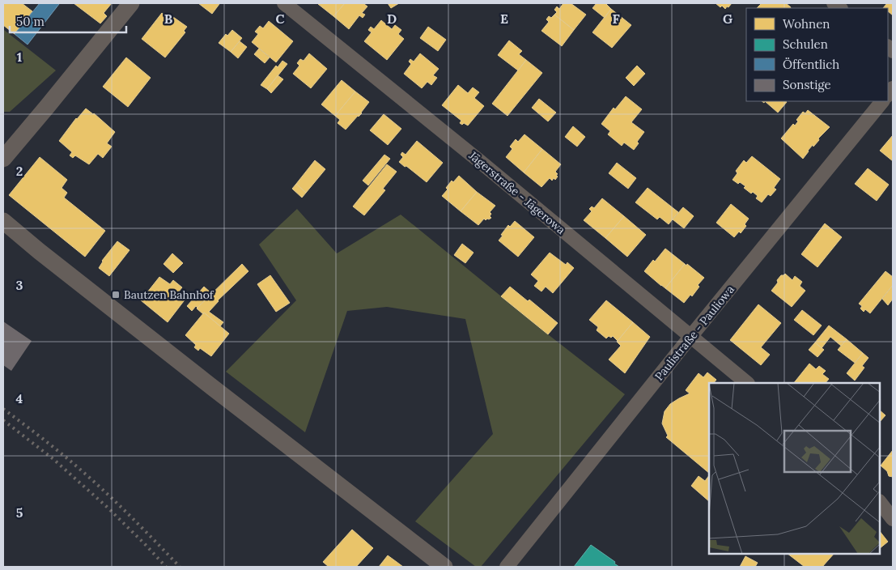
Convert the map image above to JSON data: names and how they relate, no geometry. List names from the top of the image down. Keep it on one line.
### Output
{"streets":{"street":["Jägerstraße - Jägerowa","Paulistraße - Pauliowa"]},"crossings":[["Jägerstraße - Jägerowa","Paulistraße - Pauliowa"]],"places":{"transit":["Bautzen Bahnhof"]},"legend":["Wohnen","Schulen","Öffentlich","Sonstige"],"scale_bar":"50 m","grid":{"columns":["B","C","D","E","F","G"],"rows":["1","2","3","4","5"]}}
